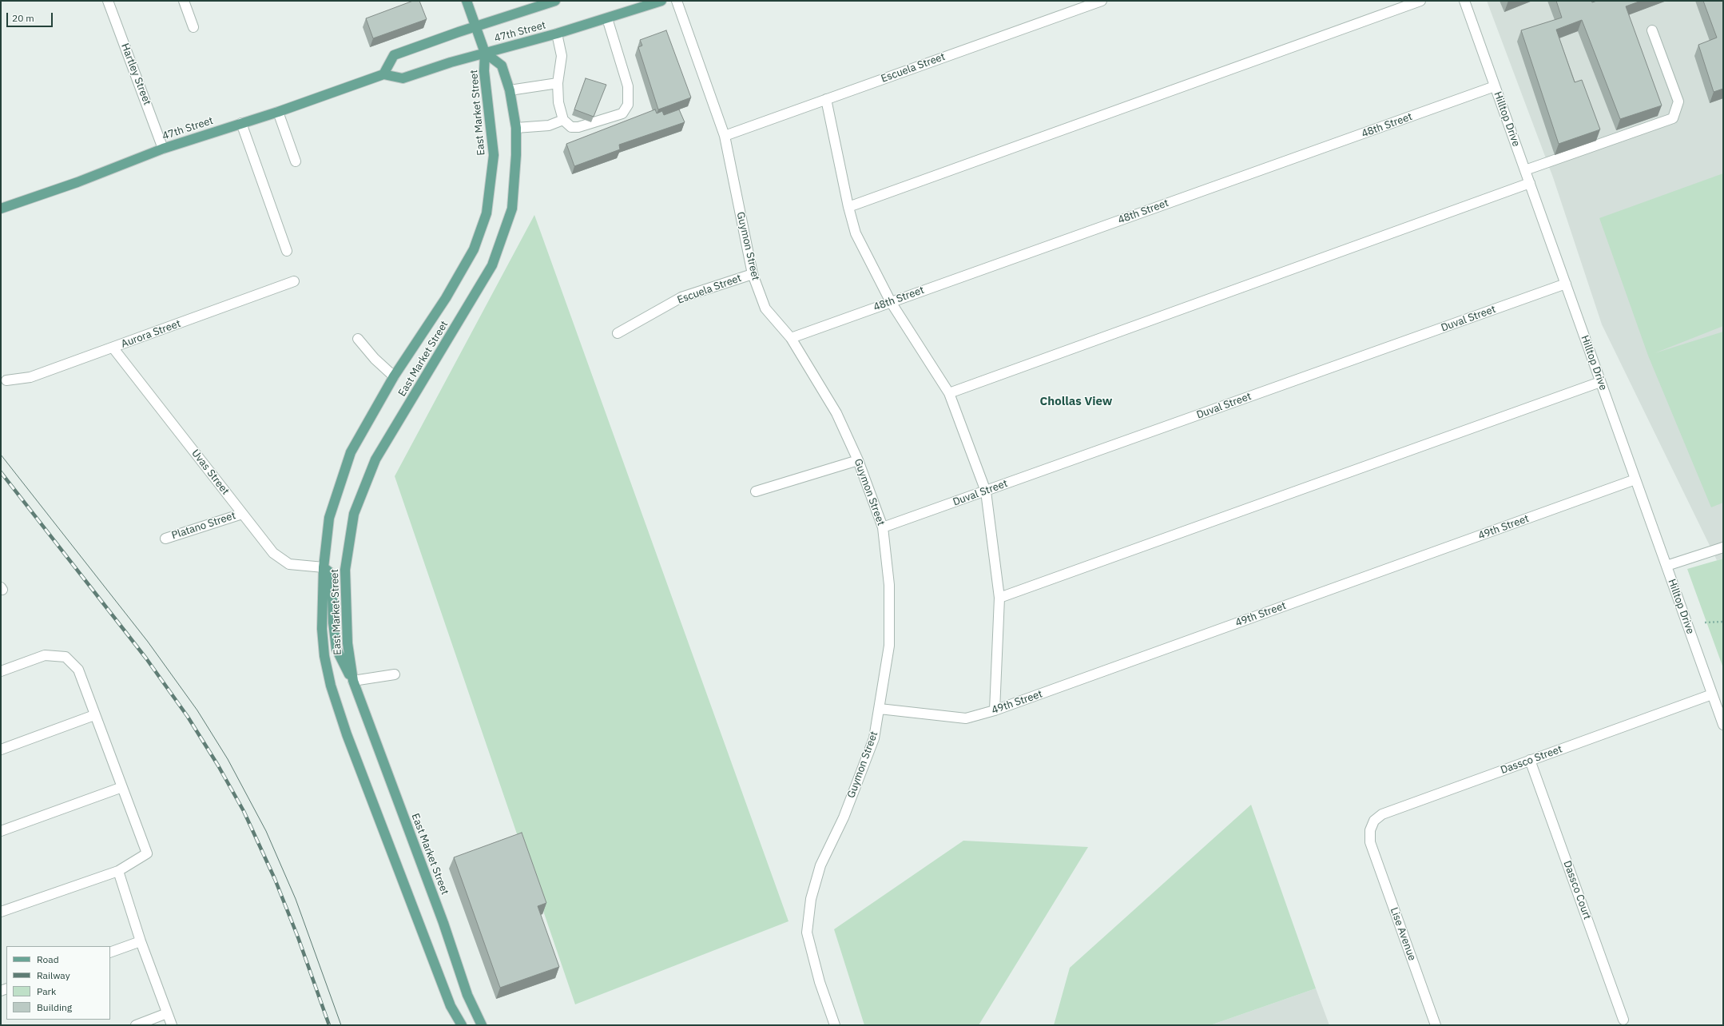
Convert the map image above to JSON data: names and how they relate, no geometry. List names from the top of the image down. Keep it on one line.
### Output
{"streets":{"main road":["47th Street","East Market Street"],"street":["Escuela Street","Hartley Street","Hilltop Drive","48th Street","Guymon Street","Duval Street","Aurora Street","Uvas Street","Platano Street","49th Street","Dassco Street","Dassco Court","Lise Avenue"]},"crossings":[["47th Street","Hartley Street"],["47th Street","East Market Street"],["Escuela Street","Guymon Street"],["East Market Street","Uvas Street"],["Hilltop Drive","48th Street"],["Hilltop Drive","Duval Street"],["Hilltop Drive","49th Street"],["Hilltop Drive","Dassco Street"],["48th Street","Guymon Street"],["Guymon Street","Duval Street"],["Guymon Street","49th Street"],["Aurora Street","Uvas Street"],["Uvas Street","Platano Street"],["Dassco Street","Dassco Court"],["Dassco Street","Lise Avenue"]],"districts":["Chollas View"],"legend":["Road","Railway","Park","Building"],"scale_bar":"20 m"}
